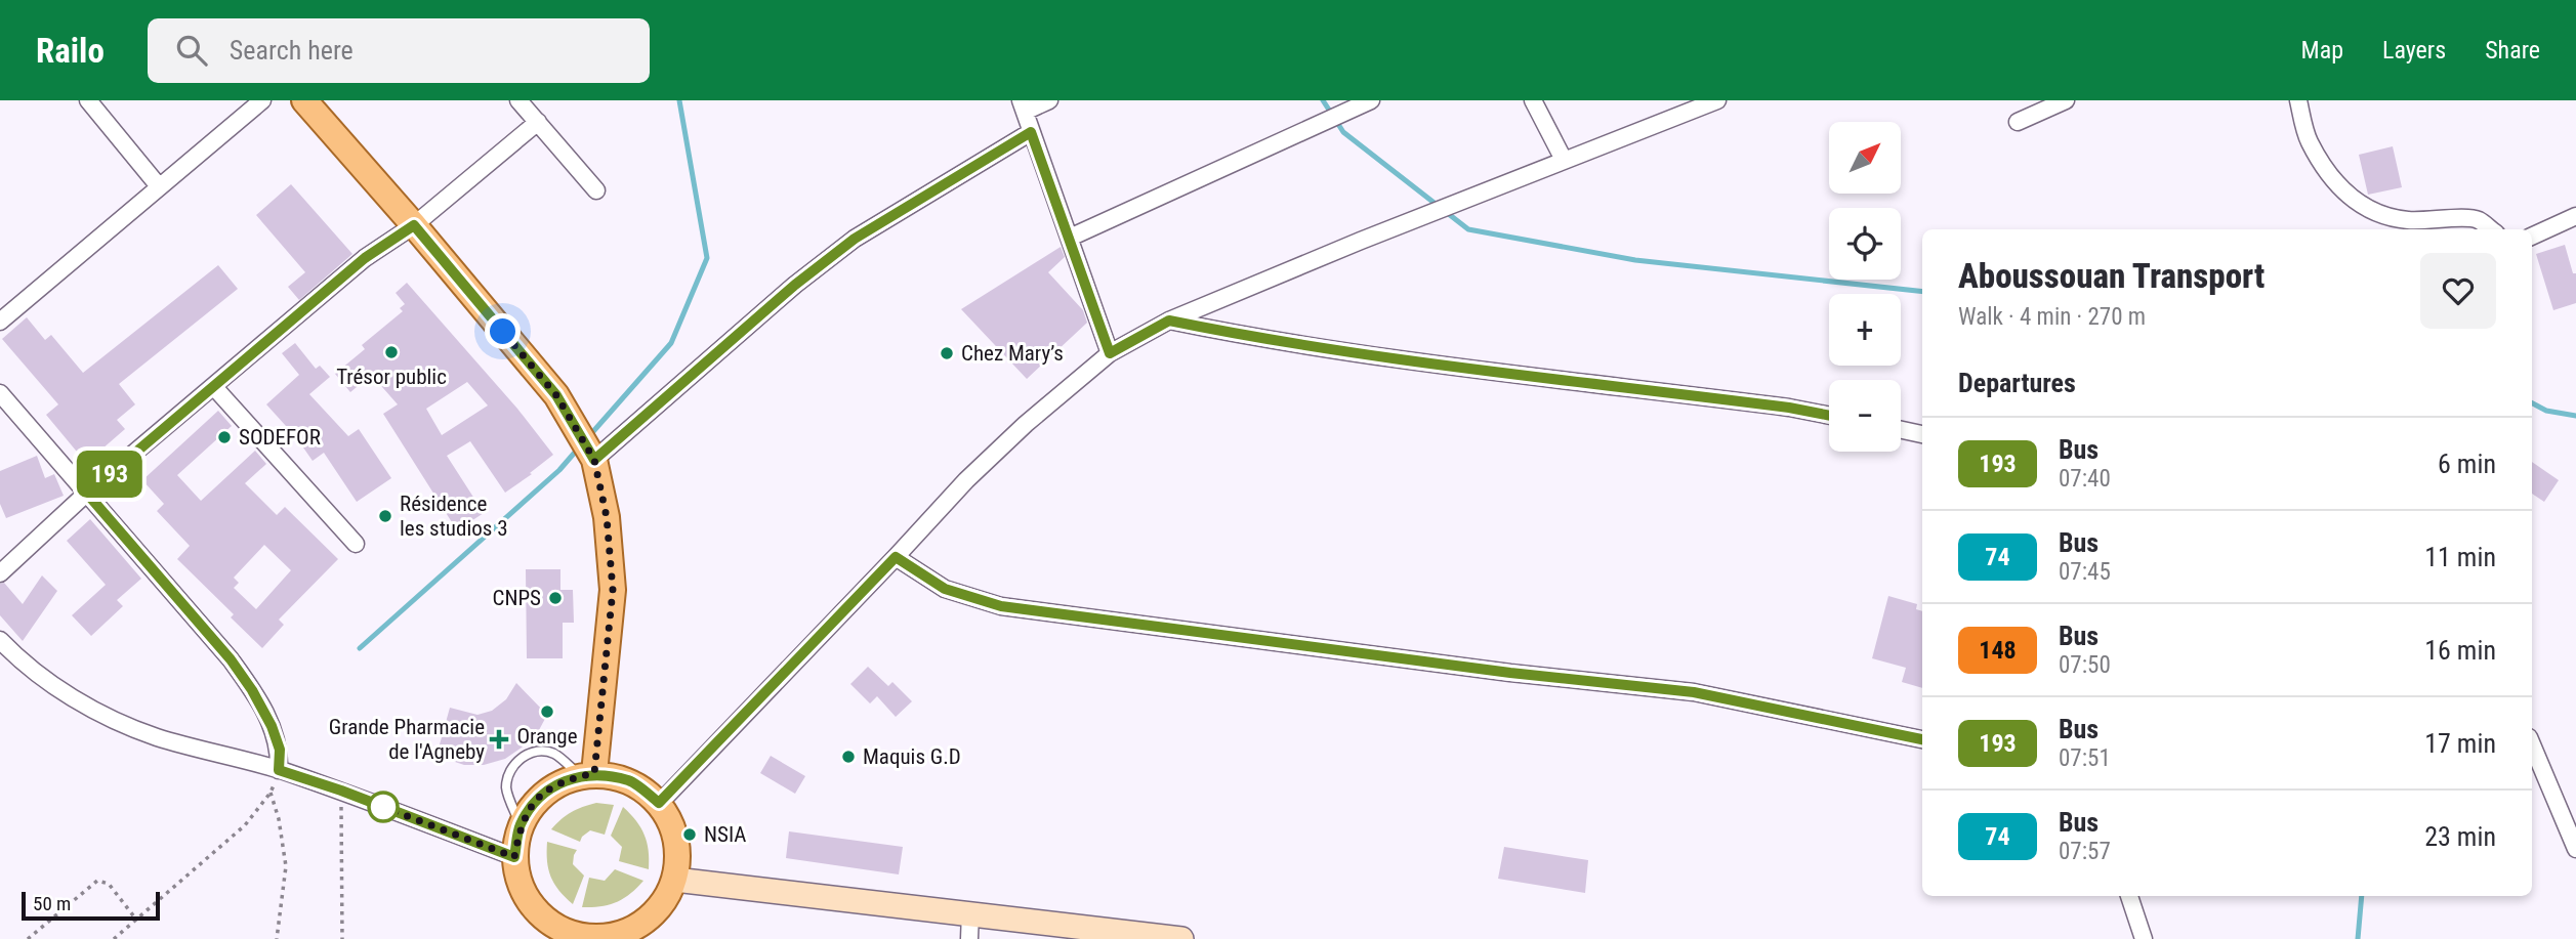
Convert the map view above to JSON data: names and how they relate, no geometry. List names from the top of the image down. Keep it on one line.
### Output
{"places":{"other":["Trésor public","Chez Mary’s","SODEFOR","Résidence les studios 3","CNPS","Orange","Maquis G.D","NSIA"],"health":["Grande Pharmacie de l'Agneby"]},"lines":["bus line 193"],"scale_bar":"50 m","north":"top right","page":{"header":"Railo","search":"Search here","nav":["Map","Layers","Share"],"on_map":"193","map_buttons":["+","−"],"heading":[["Aboussouan Transport","Walk · 4 min · 270 m"],"Departures"],"list":[{"mark":"193","name":"Bus","note":"07:40","value":"6 min"},{"mark":"74","name":"Bus","note":"07:45","value":"11 min"},{"mark":"148","name":"Bus","note":"07:50","value":"16 min"},{"mark":"193","name":"Bus","note":"07:51","value":"17 min"},{"mark":"74","name":"Bus","note":"07:57","value":"23 min"}],"scale":"50 m"}}
